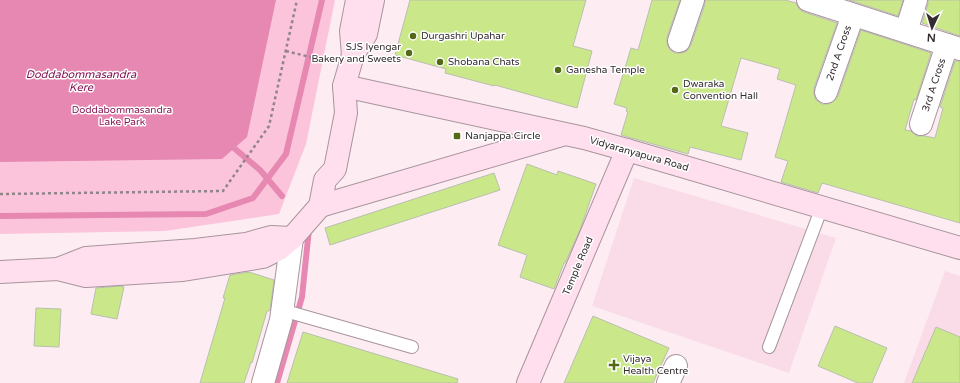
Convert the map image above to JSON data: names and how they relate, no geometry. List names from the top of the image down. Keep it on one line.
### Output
{"streets":{"main road":["Vidyaranyapura Road","Temple Road"],"street":["2nd A Cross","3rd A Cross"]},"crossings":[["Vidyaranyapura Road","Temple Road"]],"water":["Doddabommasandra Kere"],"parks":["Doddabommasandra Lake Park"],"places":{"other":["Durgashri Upahar","SJS Iyengar Bakery and Sweets","Shobana Chats","Ganesha Temple","Dwaraka Convention Hall"],"transit":["Nanjappa Circle"],"health":["Vijaya Health Centre"]},"north":"bottom"}
